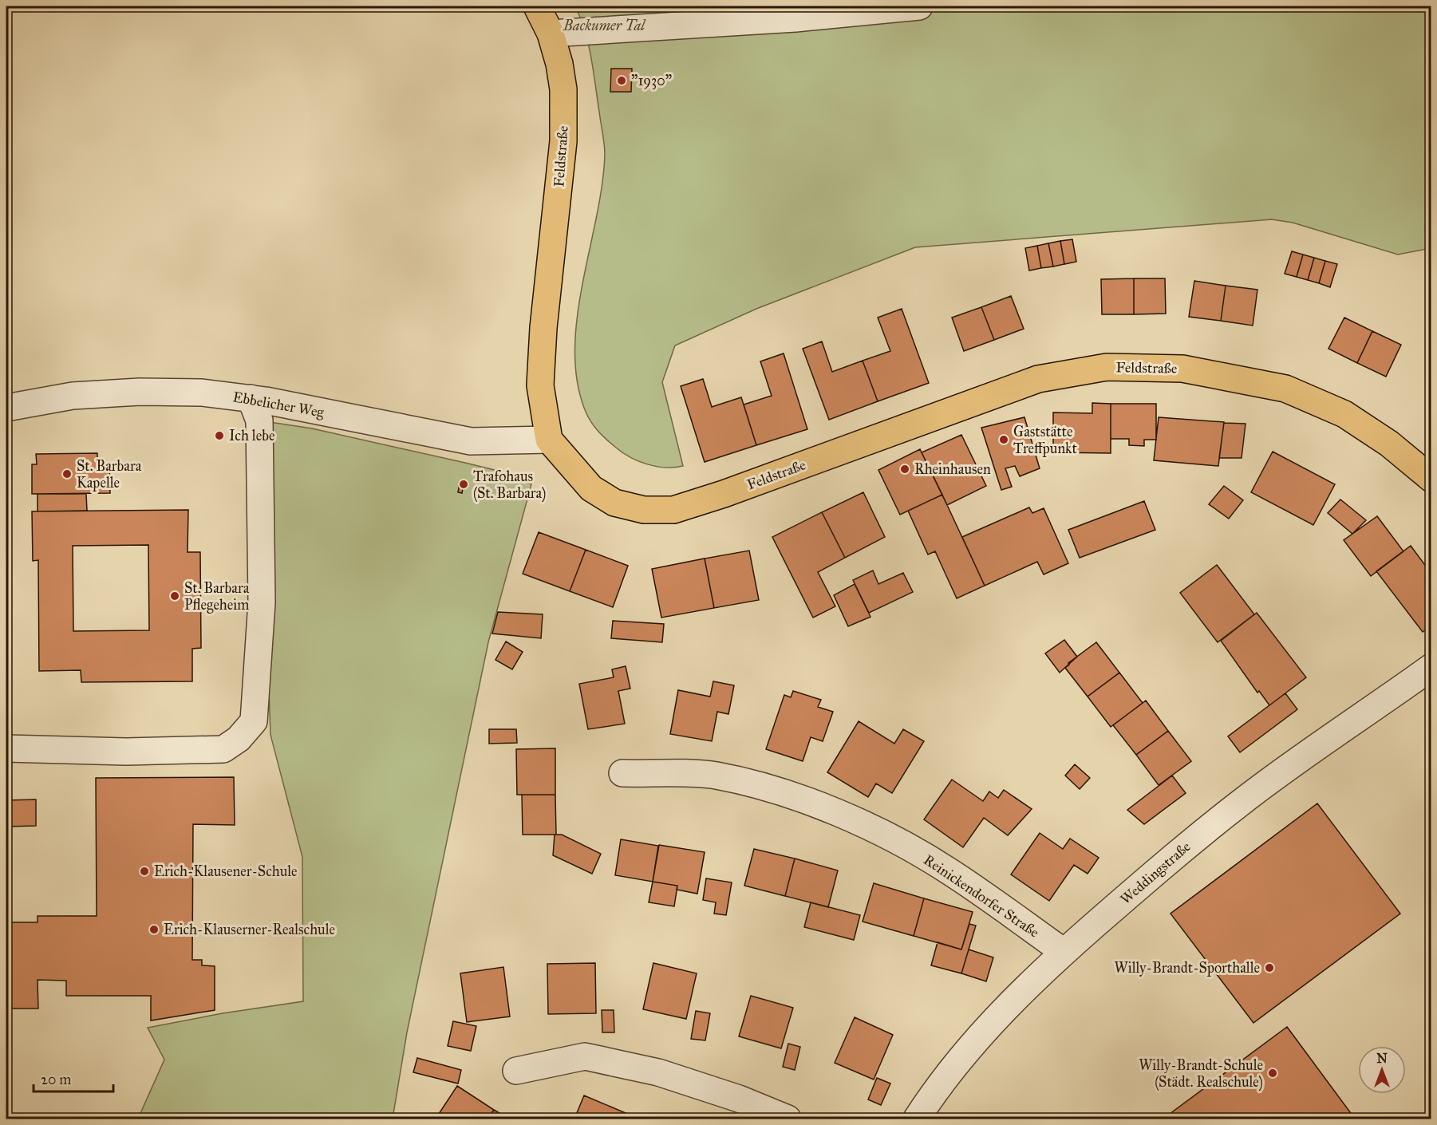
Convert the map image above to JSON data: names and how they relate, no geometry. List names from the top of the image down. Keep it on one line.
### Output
{"streets":{"main road":["Feldstraße"],"street":["Ebbelicher Weg","Weddingstraße","Reinickendorfer Straße"]},"crossings":[["Feldstraße","Ebbelicher Weg"],["Weddingstraße","Reinickendorfer Straße"]],"parks":["Backumer Tal"],"places":["\"1930\"","Ich lebe","Gaststätte Treffpunkt","Rheinhausen","St. Barbara Kapelle","Trafohaus (St. Barbara)","St. Barbara Pflegeheim","Erich-Klausener-Schule","Erich-Klauserner-Realschule","Willy-Brandt-Sporthalle","Willy-Brandt-Schule (Städt. Realschule)"],"scale_bar":"20 m","north":"top"}
